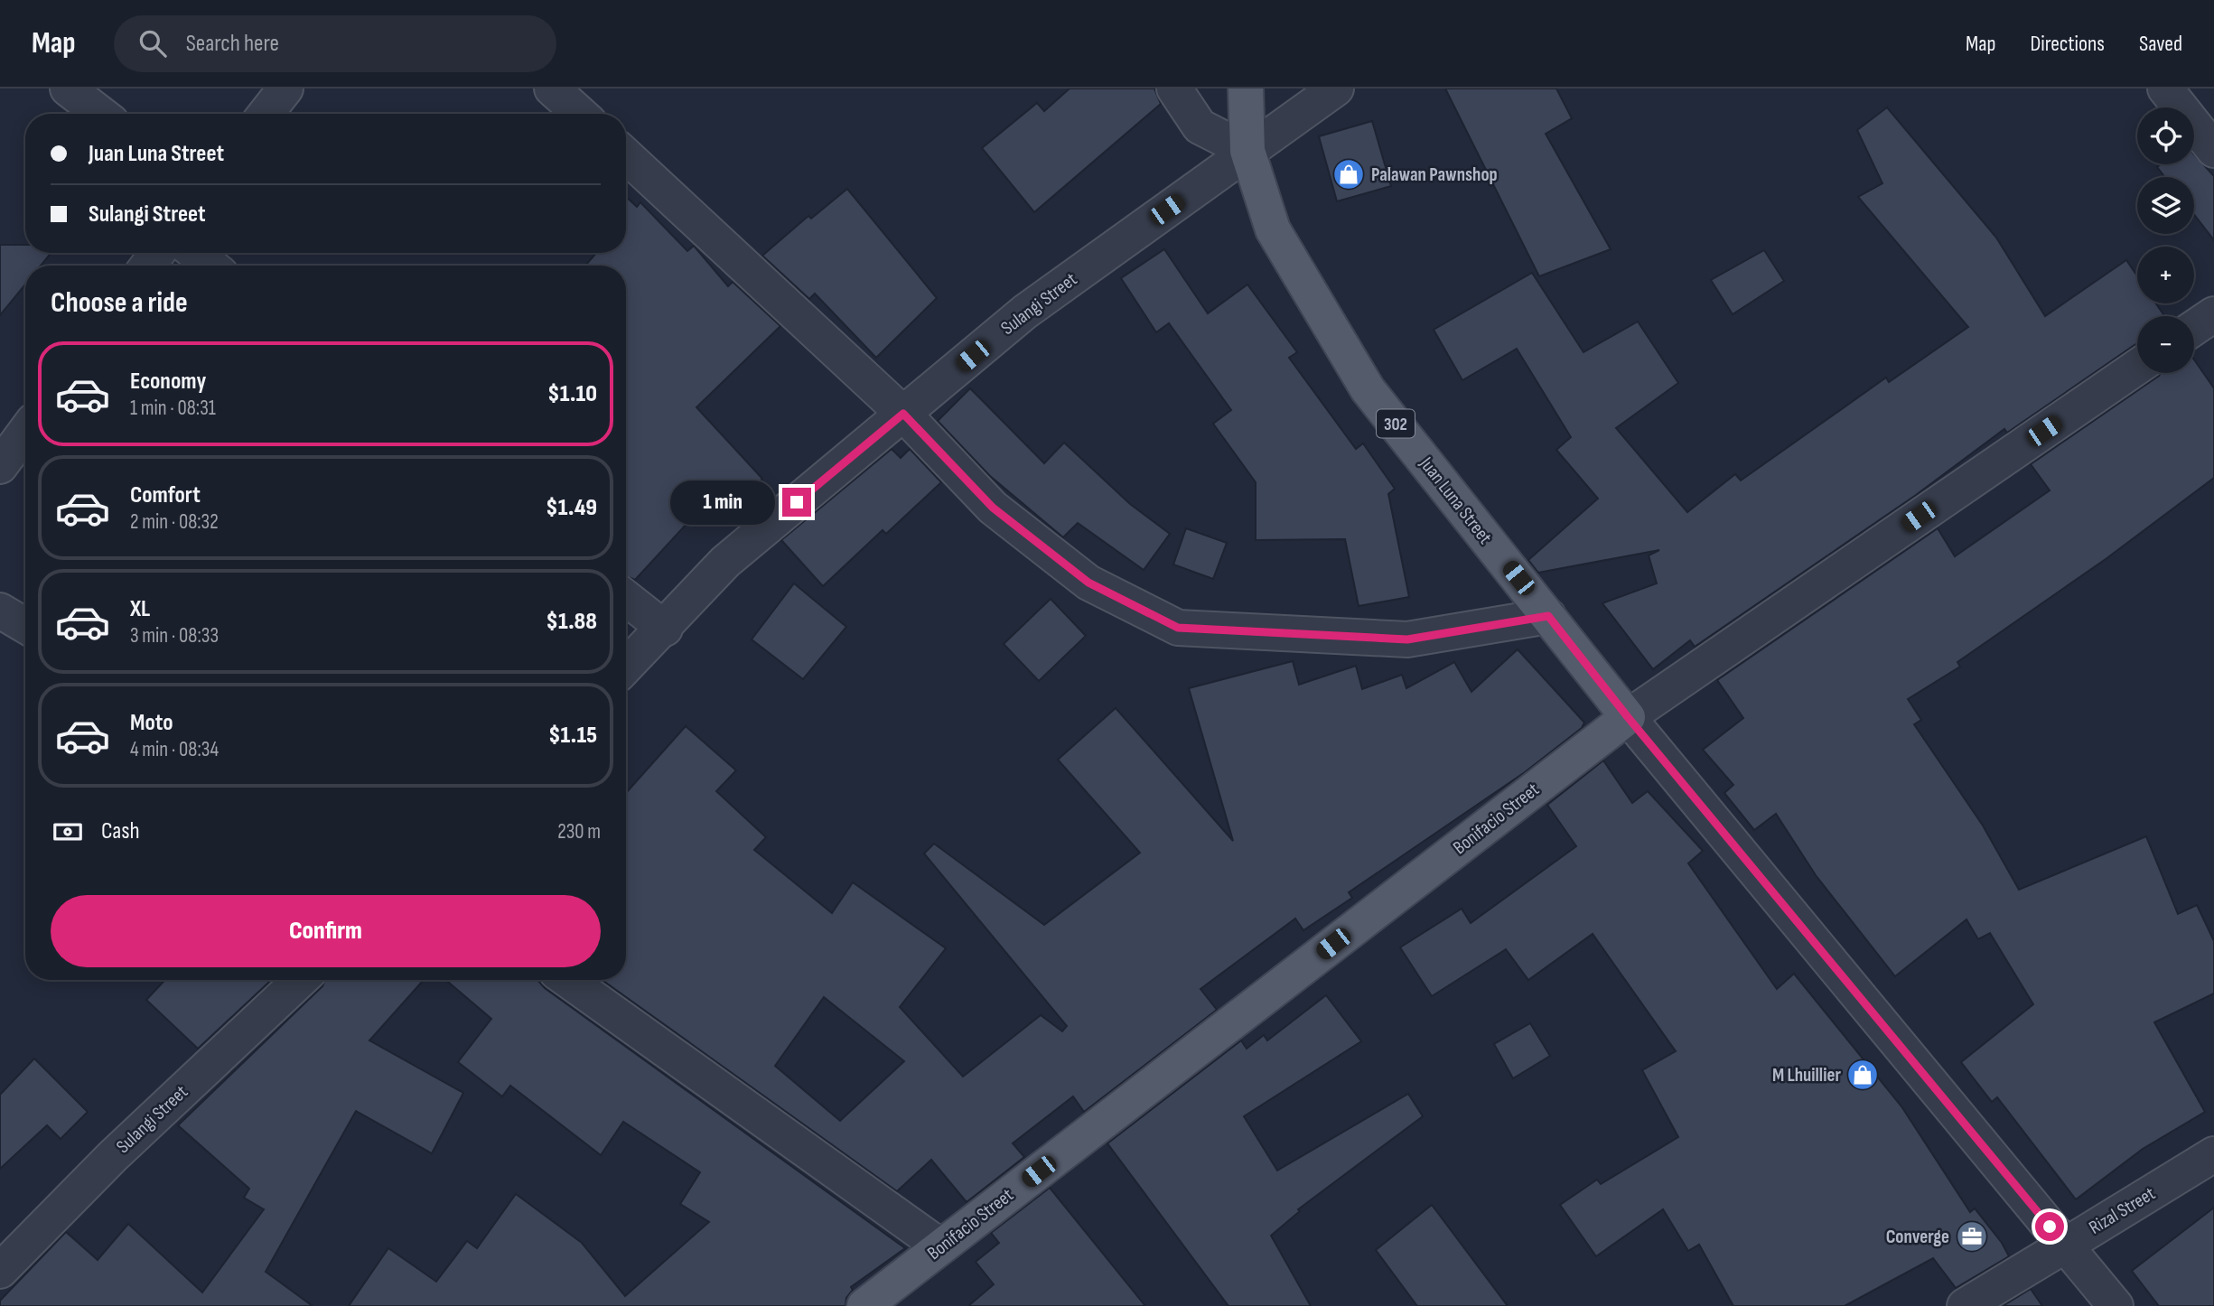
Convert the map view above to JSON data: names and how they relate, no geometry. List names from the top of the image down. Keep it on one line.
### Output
{"streets":{"main road":["302","Juan Luna Street","Bonifacio Street"],"street":["Sulangi Street","Rizal Street"]},"crossings":[["Sulangi Street","Juan Luna Street"],["Juan Luna Street","Bonifacio Street"],["Juan Luna Street","Rizal Street"]],"places":{"shop":["Palawan Pawnshop","M Lhuillier"],"office":["Converge"]},"page":{"header":"Map","search":"Search here","nav":["Map","Directions","Saved"],"map_buttons":["+","−"],"banner":["Juan Luna Street","Sulangi Street"],"heading":"Choose a ride","list":[{"name":"Economy","note":"1 min · 08:31","value":"$1.10"},{"name":"Comfort","note":"2 min · 08:32","value":"$1.49"},{"name":"XL","note":"3 min · 08:33","value":"$1.88"},{"name":"Moto","note":"4 min · 08:34","value":"$1.15"}],"bubble":"1 min","pay":["Cash","230 m"],"buttons":"Confirm"}}
